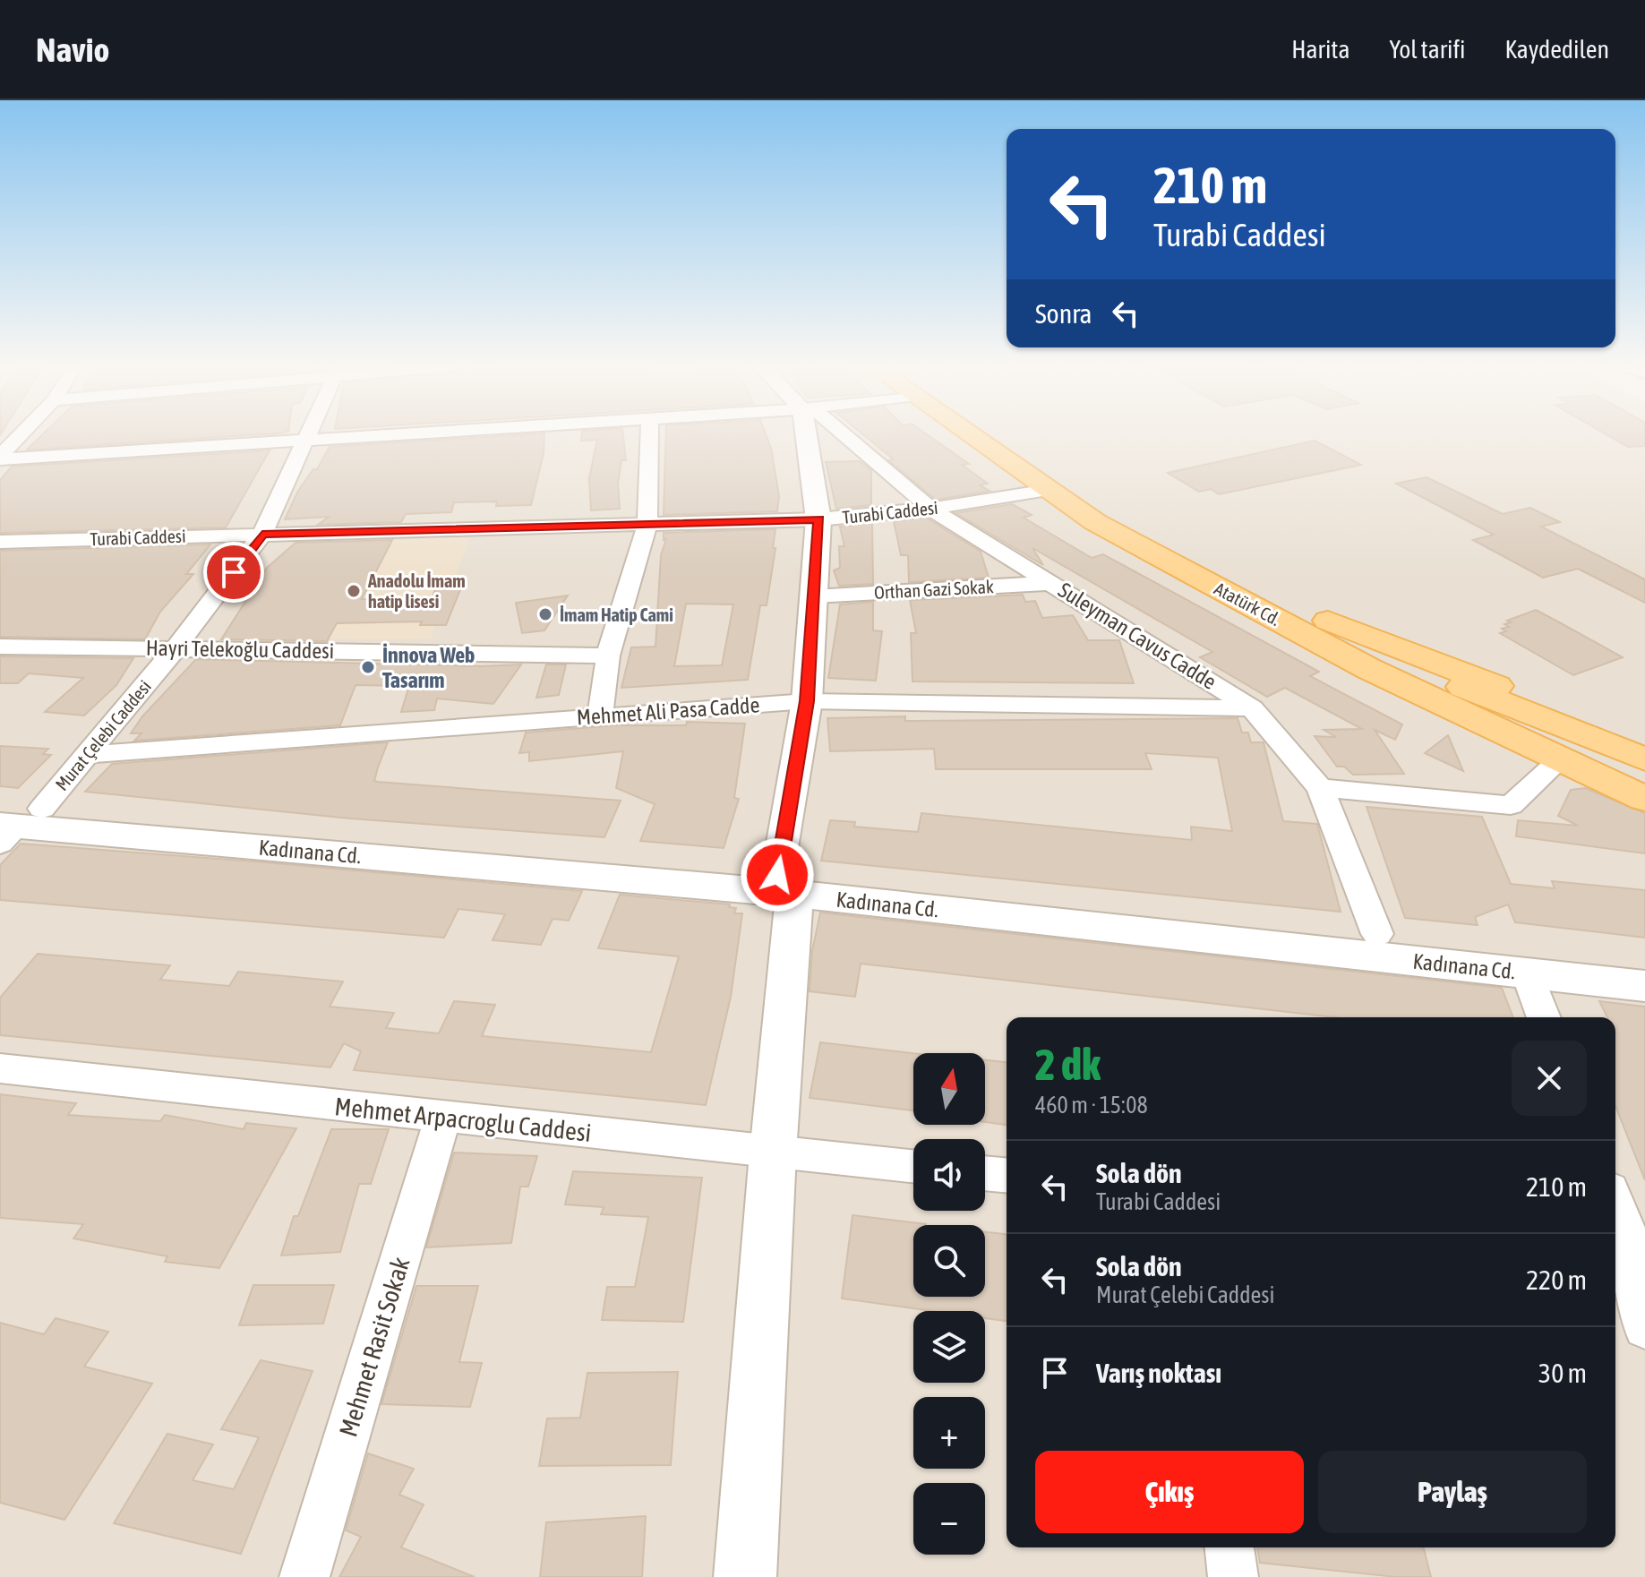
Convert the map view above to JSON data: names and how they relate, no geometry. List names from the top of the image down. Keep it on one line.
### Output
{"streets":{"main road":["Atatürk Cd."],"street":["Turabi Caddesi","Orthan Gazi Sokak","Suleyman Cavus Cadde","Hayri Telekoğlu Caddesi","Mehmet Ali Pasa Cadde","Murat Çelebi Caddesi","Kadınana Cd.","Mehmet Arpacroglu Caddesi","Mehmet Rasit Sokak"]},"crossings":[["Turabi Caddesi","Atatürk Cd."],["Turabi Caddesi","Suleyman Cavus Cadde"],["Turabi Caddesi","Murat Çelebi Caddesi"],["Orthan Gazi Sokak","Suleyman Cavus Cadde"],["Suleyman Cavus Cadde","Mehmet Ali Pasa Cadde"],["Suleyman Cavus Cadde","Kadınana Cd."],["Hayri Telekoğlu Caddesi","Murat Çelebi Caddesi"],["Mehmet Ali Pasa Cadde","Murat Çelebi Caddesi"],["Murat Çelebi Caddesi","Kadınana Cd."],["Mehmet Arpacroglu Caddesi","Mehmet Rasit Sokak"]],"places":["Anadolu İmam hatip lisesi","İmam Hatip Cami","İnnova Web Tasarım"],"north":"top","page":{"header":"Navio","nav":["Harita","Yol tarifi","Kaydedilen"],"turn":["210 m","Turabi Caddesi"],"then":"Sonra","heading":["2 dk","460 m · 15:08"],"map_buttons":["+","−"],"list":[{"name":"Sola dön","note":"Turabi Caddesi","value":"210 m"},{"name":"Sola dön","note":"Murat Çelebi Caddesi","value":"220 m"},{"name":"Varış noktası","value":"30 m"}],"buttons":["Çıkış","Paylaş"]}}
